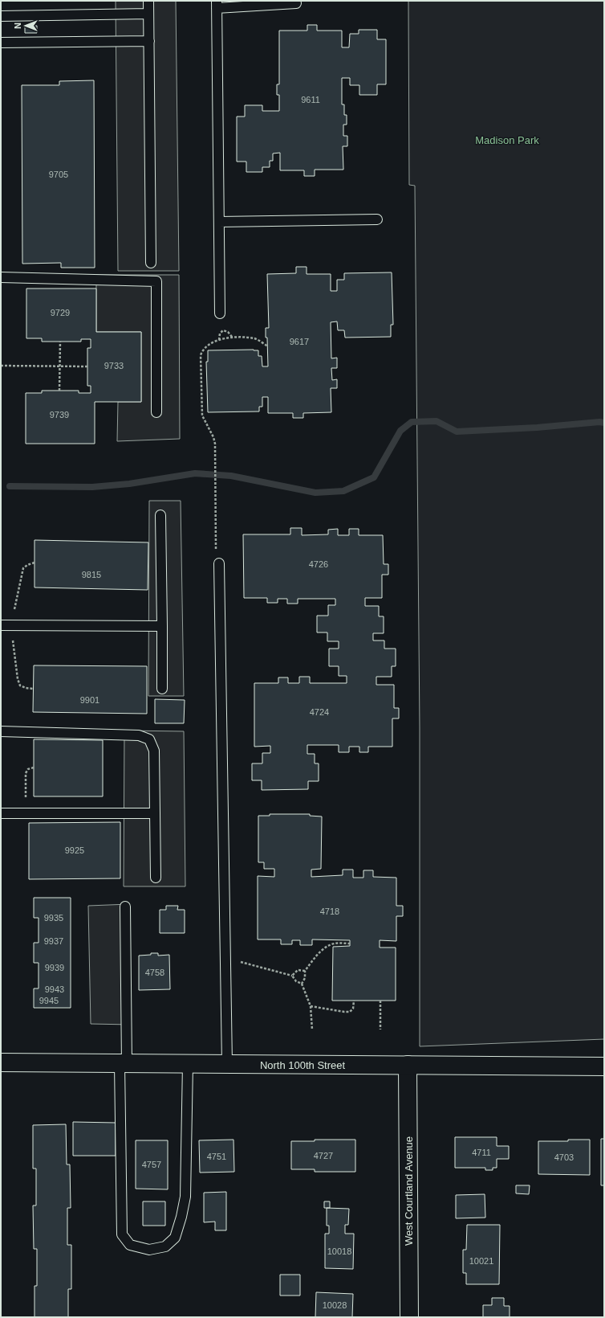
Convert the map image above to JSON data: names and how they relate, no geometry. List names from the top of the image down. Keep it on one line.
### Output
{"streets":{"street":["North 100th Street","West Courtland Avenue"]},"crossings":[["North 100th Street","West Courtland Avenue"]],"parks":["Madison Park"],"house_numbers":["9611","9705","9729","9617","9733","9739","4726","9815","9901","4724","9925","4718","9935","9937","9939","4758","9943","9945","4711","4727","4751","4703","4757","10018","10021","10028"],"north":"left"}
